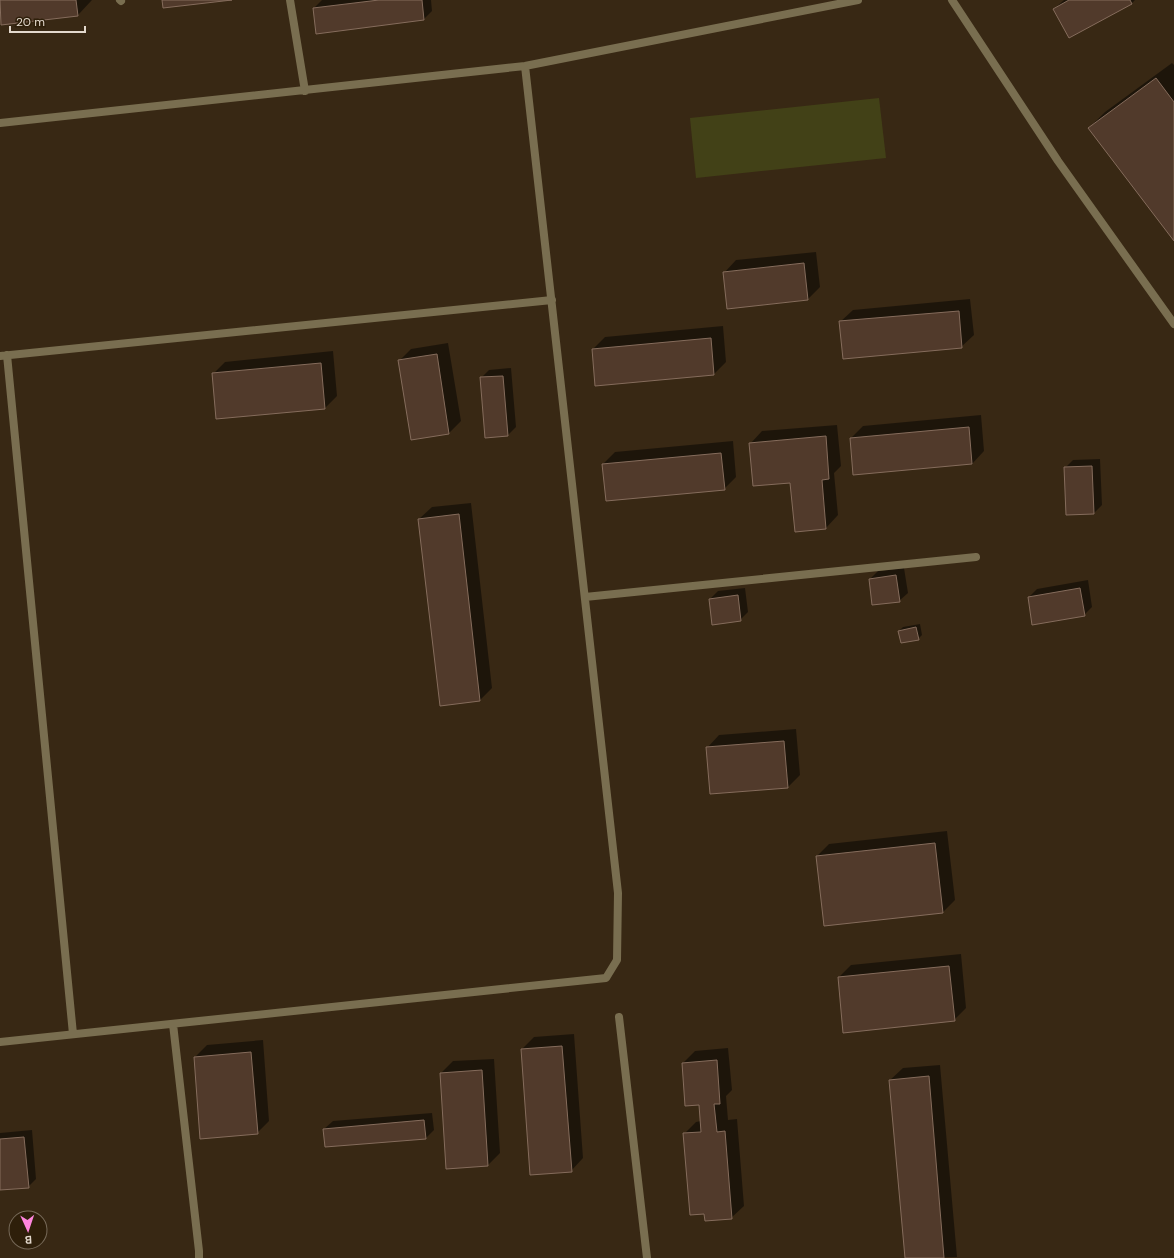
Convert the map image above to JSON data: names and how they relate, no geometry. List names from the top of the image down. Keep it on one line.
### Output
{"scale_bar":"20 m","north":"bottom"}
